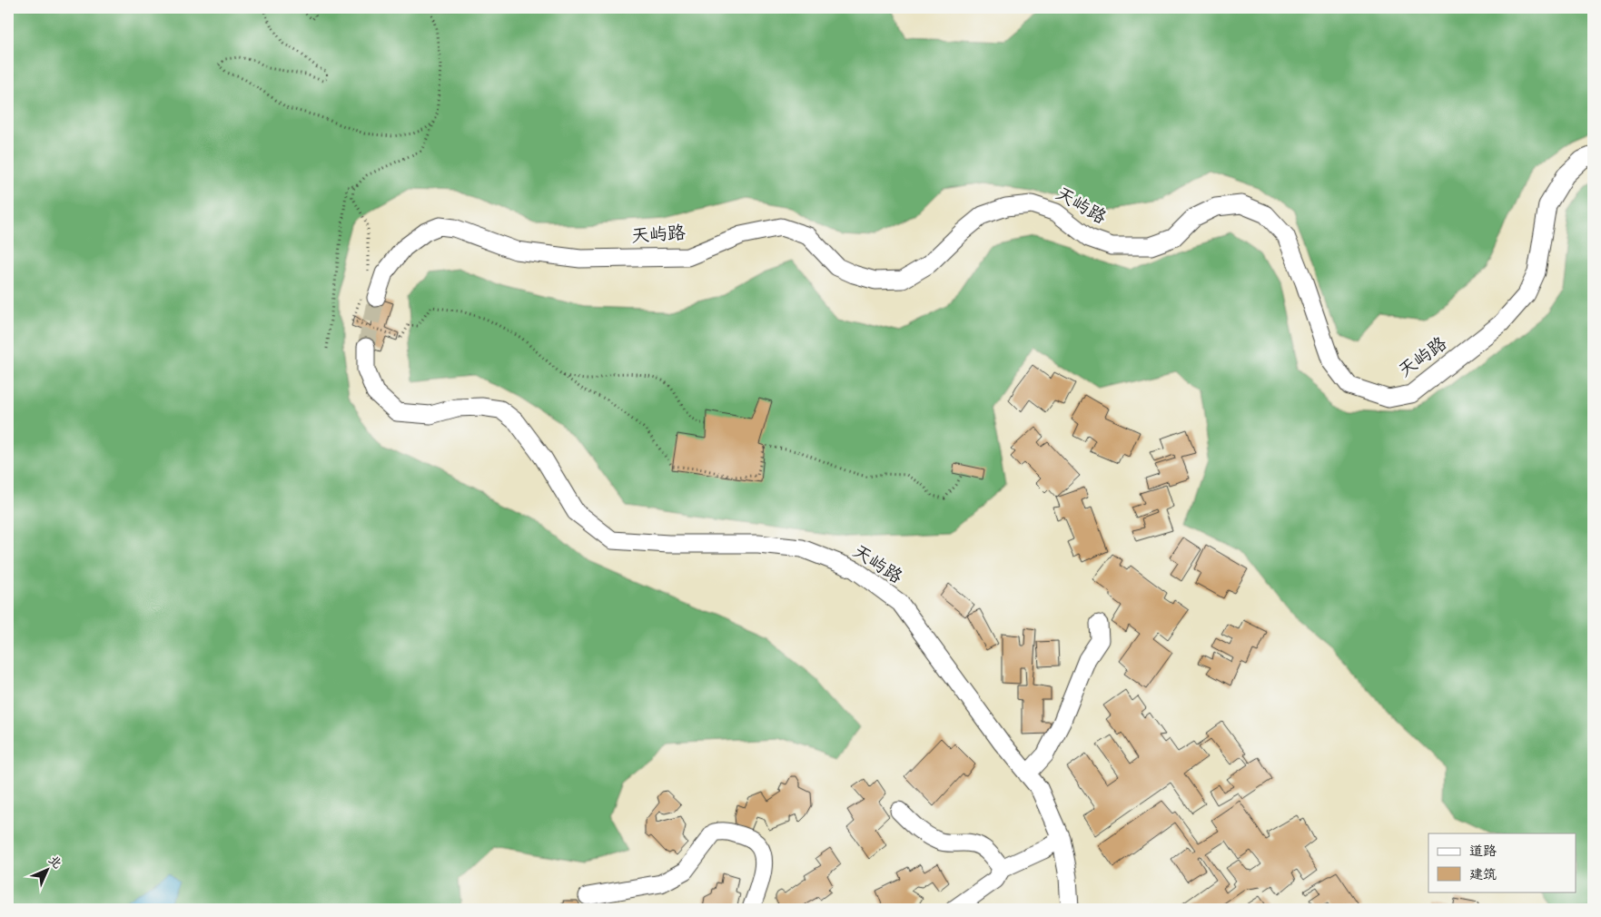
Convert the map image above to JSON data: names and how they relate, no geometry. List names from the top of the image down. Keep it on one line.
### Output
{"streets":{"street":["天屿路"]},"legend":["道路","建筑"],"north":"top right"}
